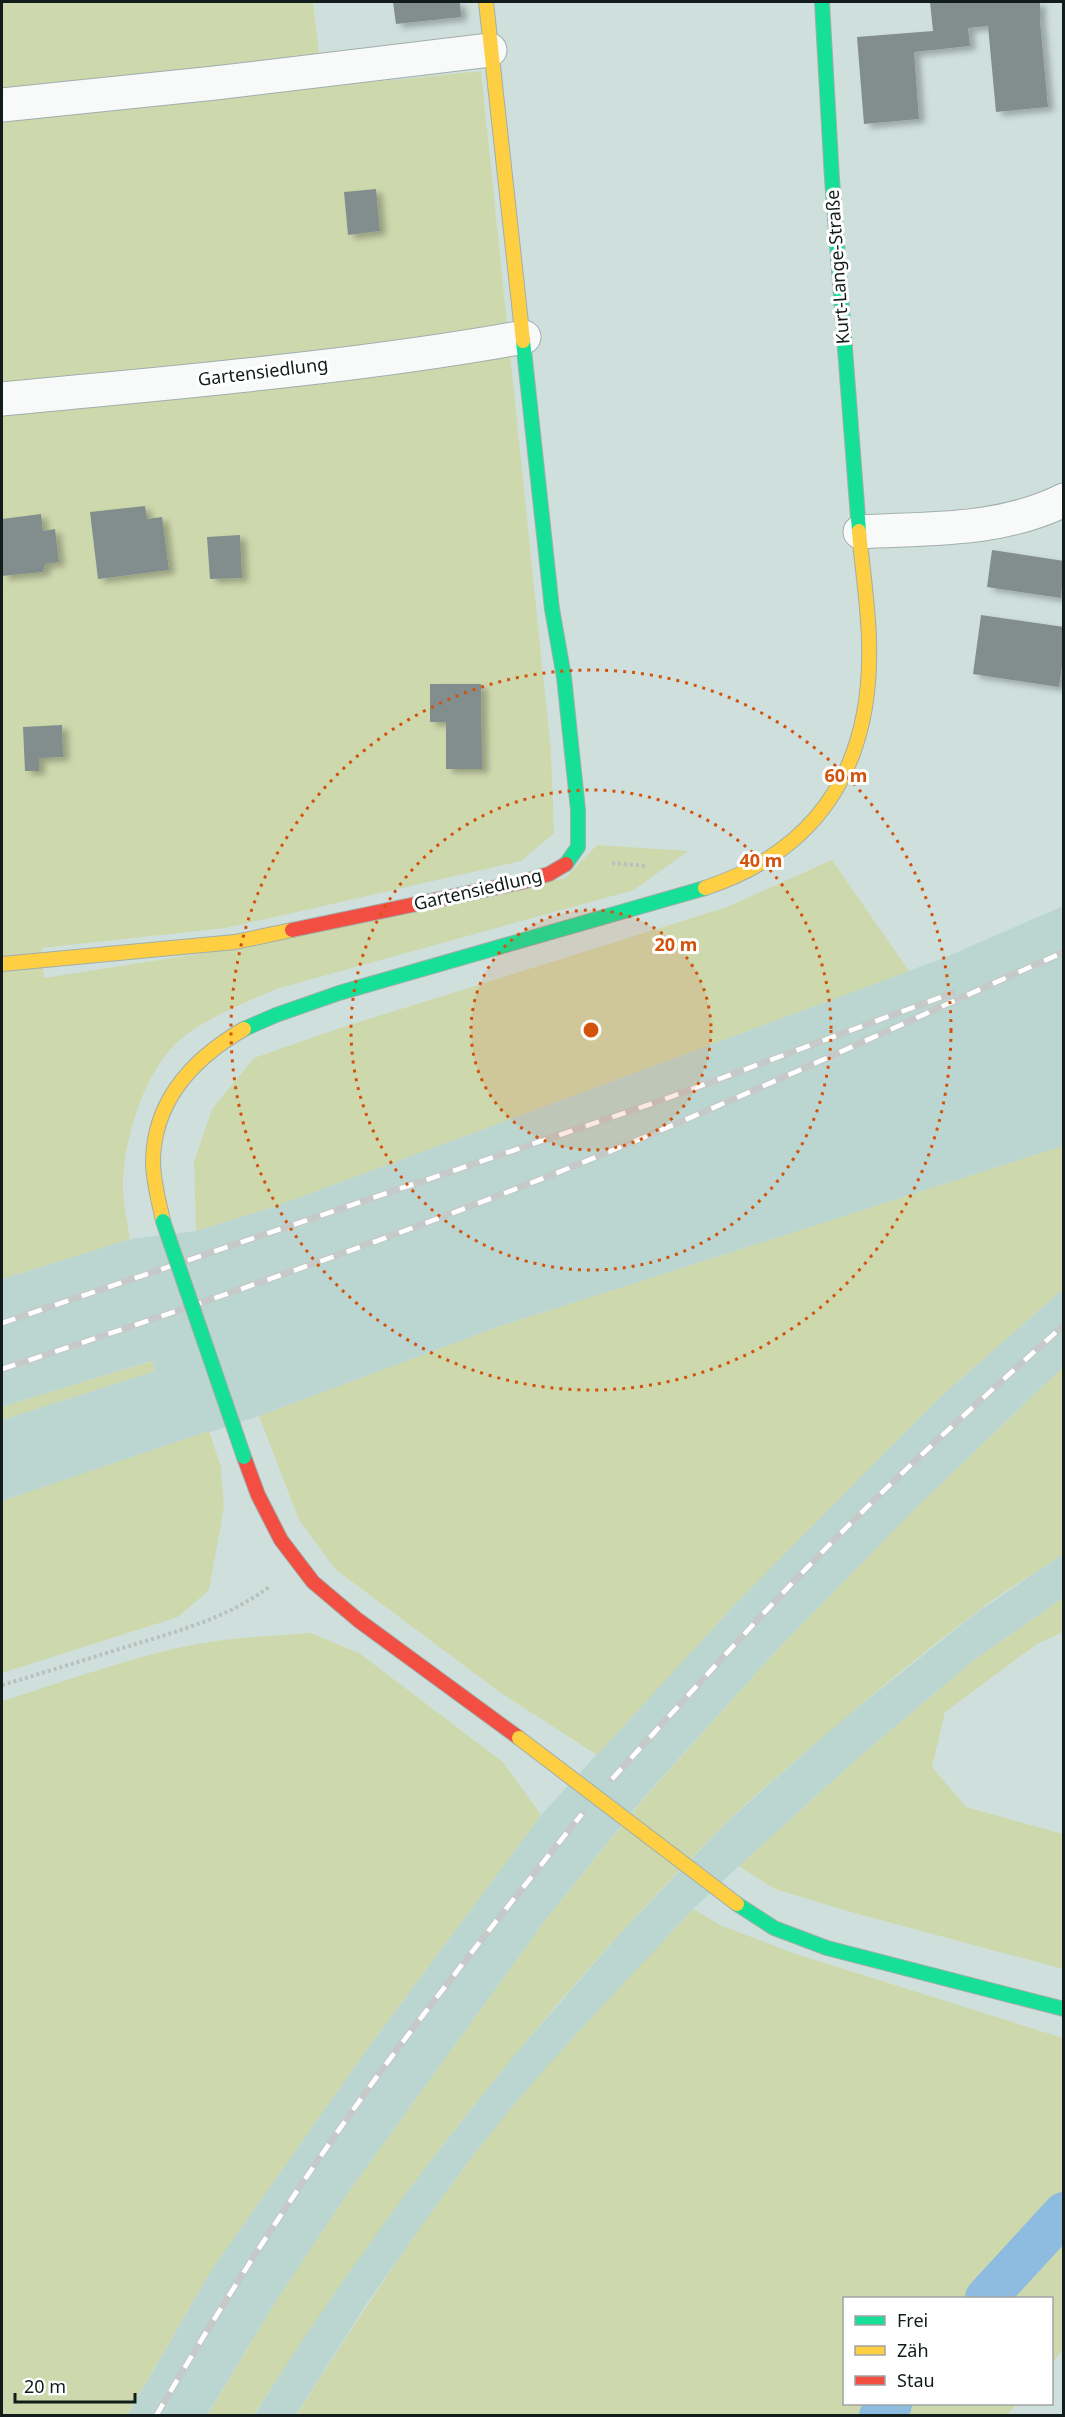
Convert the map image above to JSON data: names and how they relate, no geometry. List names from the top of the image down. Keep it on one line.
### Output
{"streets":{"street":["Kurt-Lange-Straße","Gartensiedlung"]},"legend":["Frei","Zäh","Stau"],"scale_bar":"20 m","rings":["60 m","40 m","20 m"]}
